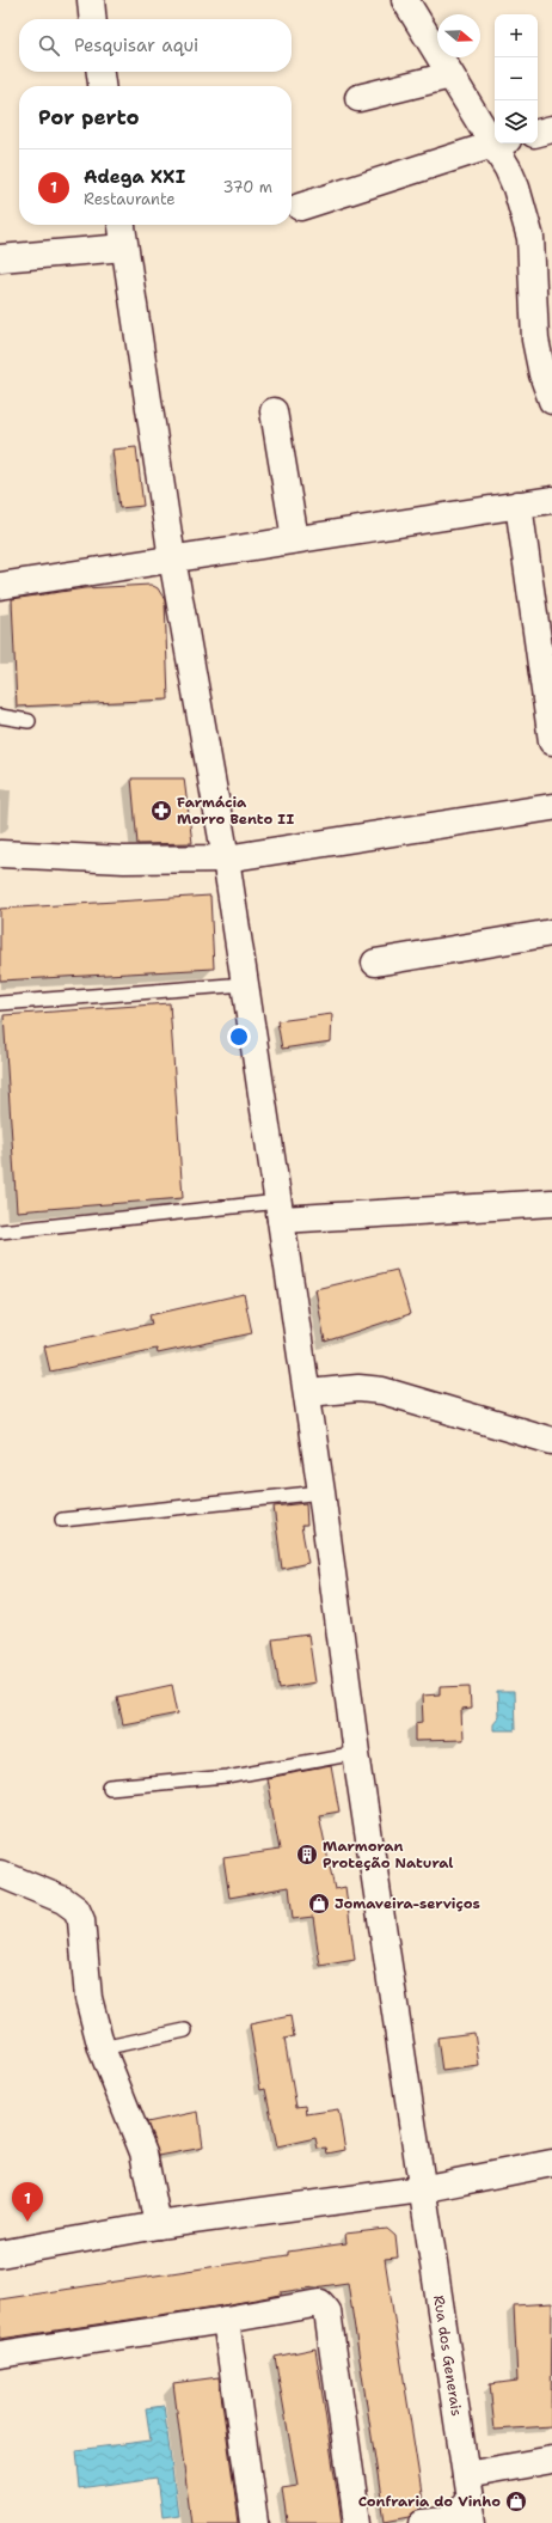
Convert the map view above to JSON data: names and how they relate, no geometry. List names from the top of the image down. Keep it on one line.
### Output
{"streets":{"street":["Rua dos Generais"]},"places":{"pharmacy":["Farmácia Morro Bento II"],"building":["Marmoran Proteção Natural"],"shop":["Jomaveira-serviços","Confraria do Vinho"]},"north":"right","page":{"map_buttons":["+","−"],"search":"Pesquisar aqui","heading":"Por perto","list":[{"mark":"1","name":"Adega XXI","note":"Restaurante","value":"370 m"}],"pins":"1"}}
